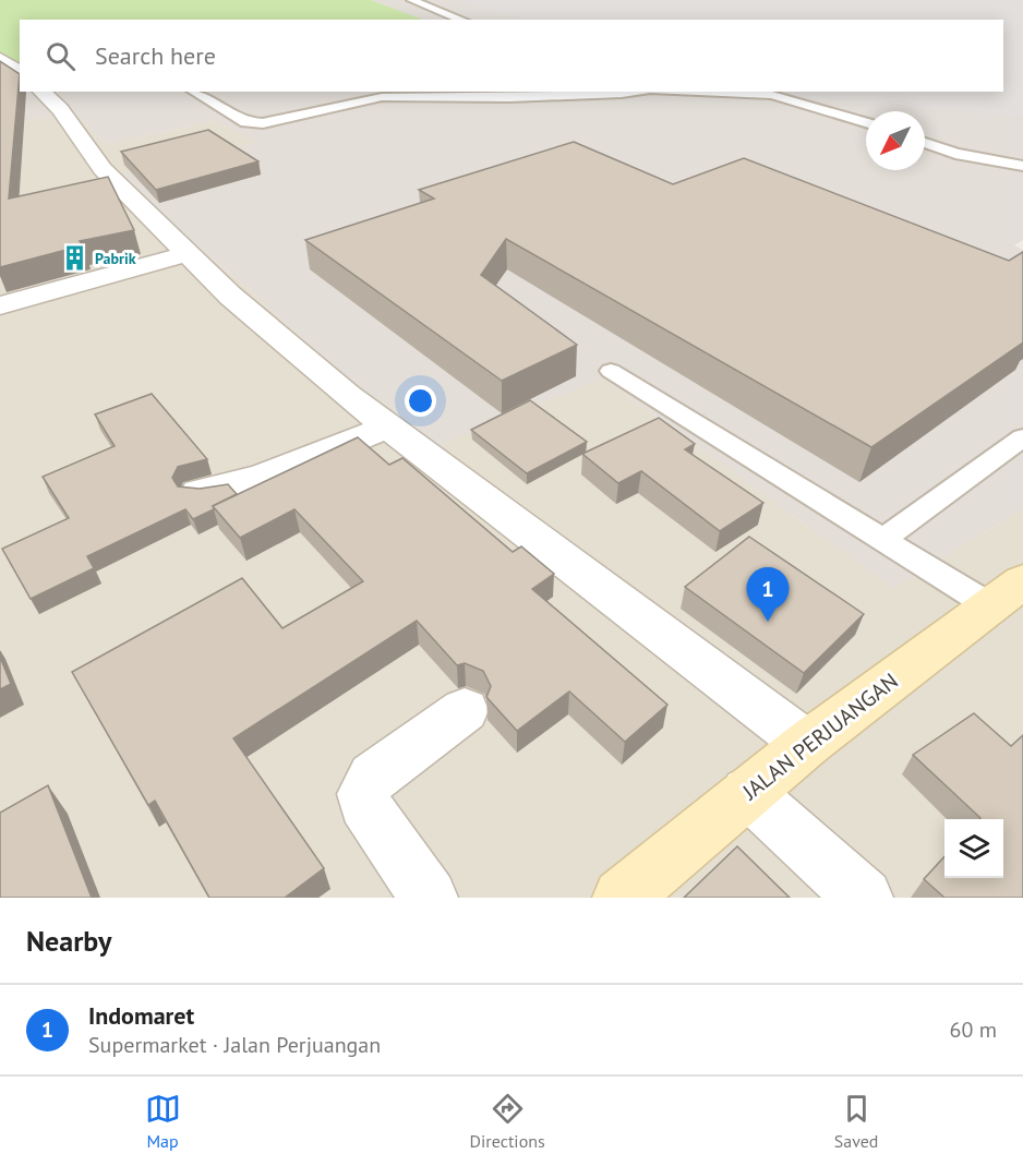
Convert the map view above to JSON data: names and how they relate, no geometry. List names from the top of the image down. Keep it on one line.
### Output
{"streets":{"street":["JALAN PERJUANGAN"]},"places":{"building":["Pabrik"]},"north":"bottom left","page":{"search":"Search here","pins":"1","heading":"Nearby","list":[{"mark":"1","name":"Indomaret","note":"Supermarket · Jalan Perjuangan","value":"60 m"}],"nav":["Map","Directions","Saved"]}}
